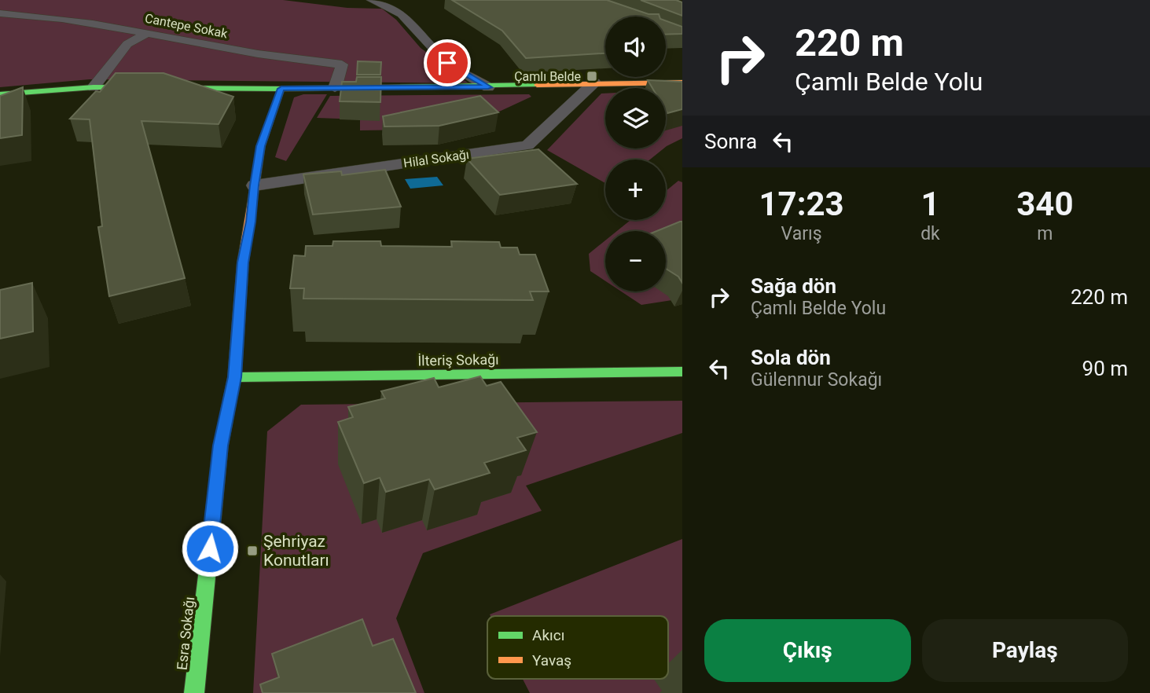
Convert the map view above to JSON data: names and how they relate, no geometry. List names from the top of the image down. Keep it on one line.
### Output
{"streets":{"street":["Cantepe Sokak","Hilal Sokağı","İlteriş Sokağı","Esra Sokağı"]},"crossings":[["Hilal Sokağı","Esra Sokağı"],["İlteriş Sokağı","Esra Sokağı"]],"places":{"transit":["Çamlı Belde","Şehriyaz Konutları"]},"legend":["Akıcı","Yavaş"],"page":{"turn":["220 m","Çamlı Belde Yolu"],"map_buttons":["+","−"],"then":"Sonra","eta":["17:23","Varış","1","dk","340","m"],"list":[{"name":"Sağa dön","note":"Çamlı Belde Yolu","value":"220 m"},{"name":"Sola dön","note":"Gülennur Sokağı","value":"90 m"}],"buttons":["Çıkış","Paylaş"]}}
